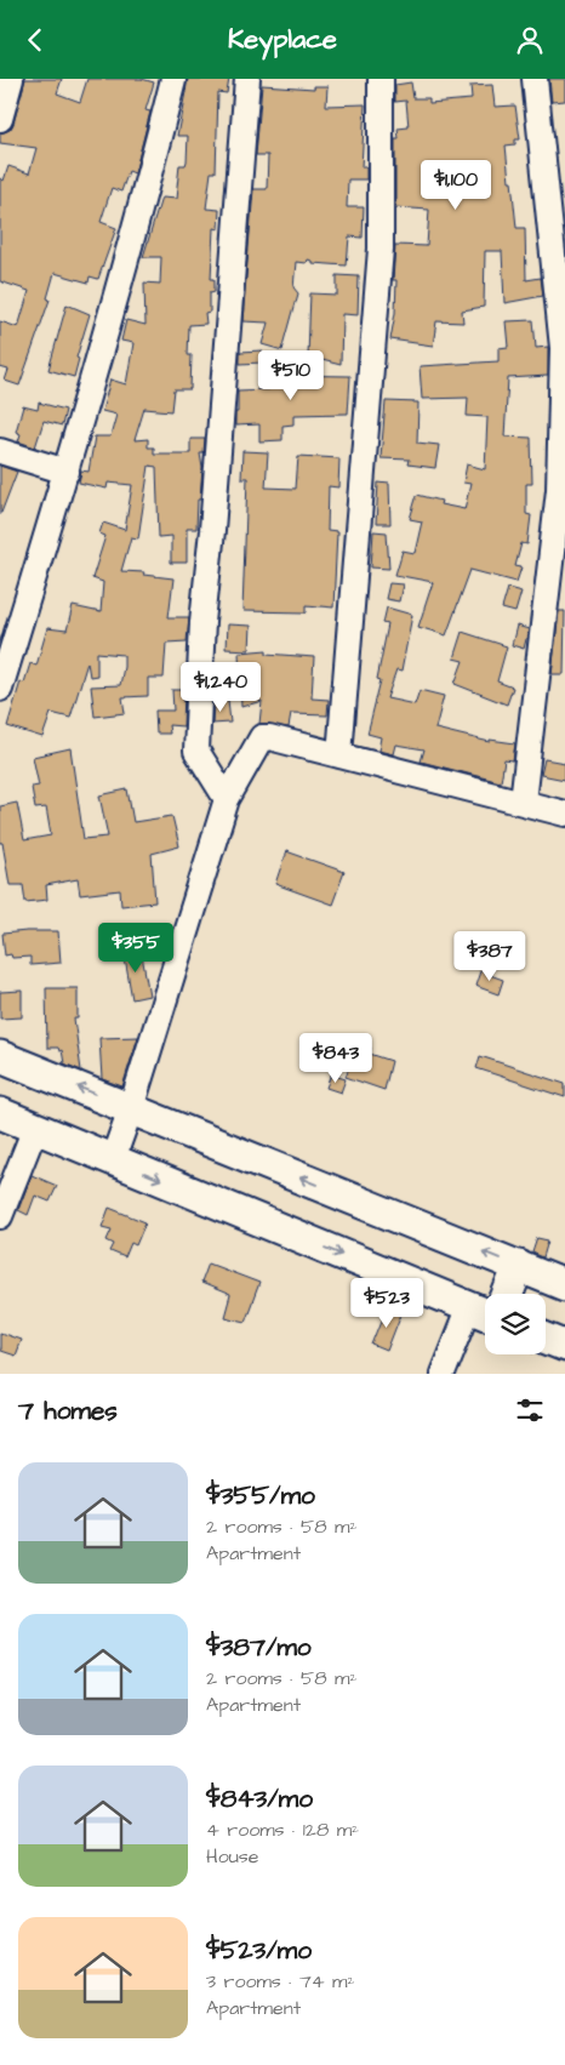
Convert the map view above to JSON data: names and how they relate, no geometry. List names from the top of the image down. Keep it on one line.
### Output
{"page":{"header":"Keyplace","price":["$1,100","$510","$1,240","$355","$387","$843","$523"],"heading":"7 homes","list":[{"name":"$355/mo","note":"2 rooms · 58 m² · Apartment"},{"name":"$387/mo","note":"2 rooms · 58 m² · Apartment"},{"name":"$843/mo","note":"4 rooms · 128 m² · House"},{"name":"$523/mo","note":"3 rooms · 74 m² · Apartment"}]}}
